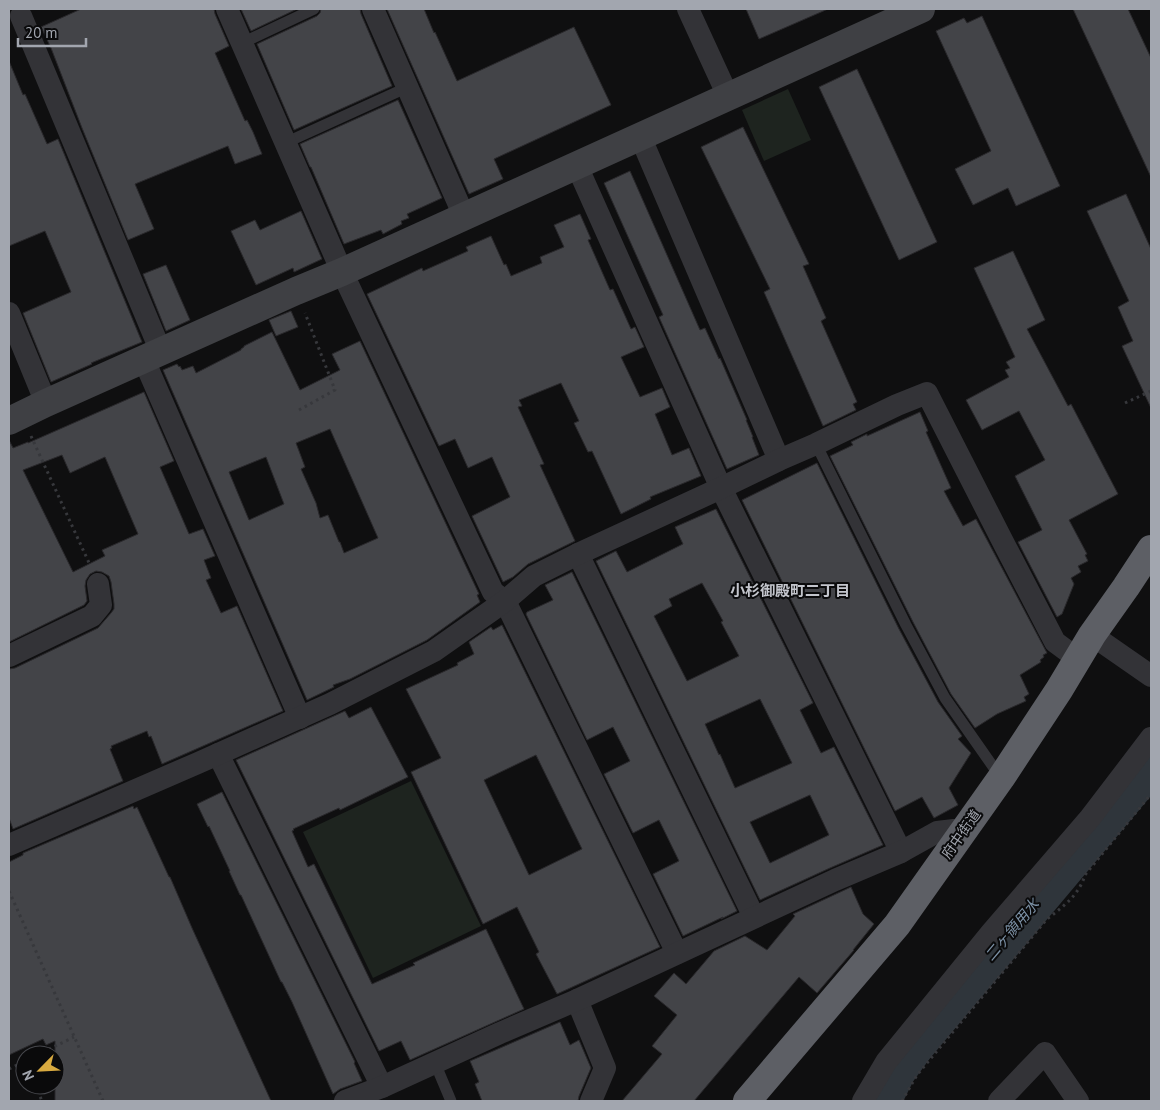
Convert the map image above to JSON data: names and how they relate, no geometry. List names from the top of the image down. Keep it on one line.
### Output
{"streets":{"highway":["府中街道"]},"districts":["小杉御殿町二丁目"],"water":["二ヶ領用水"],"scale_bar":"20 m","north":"bottom left"}
